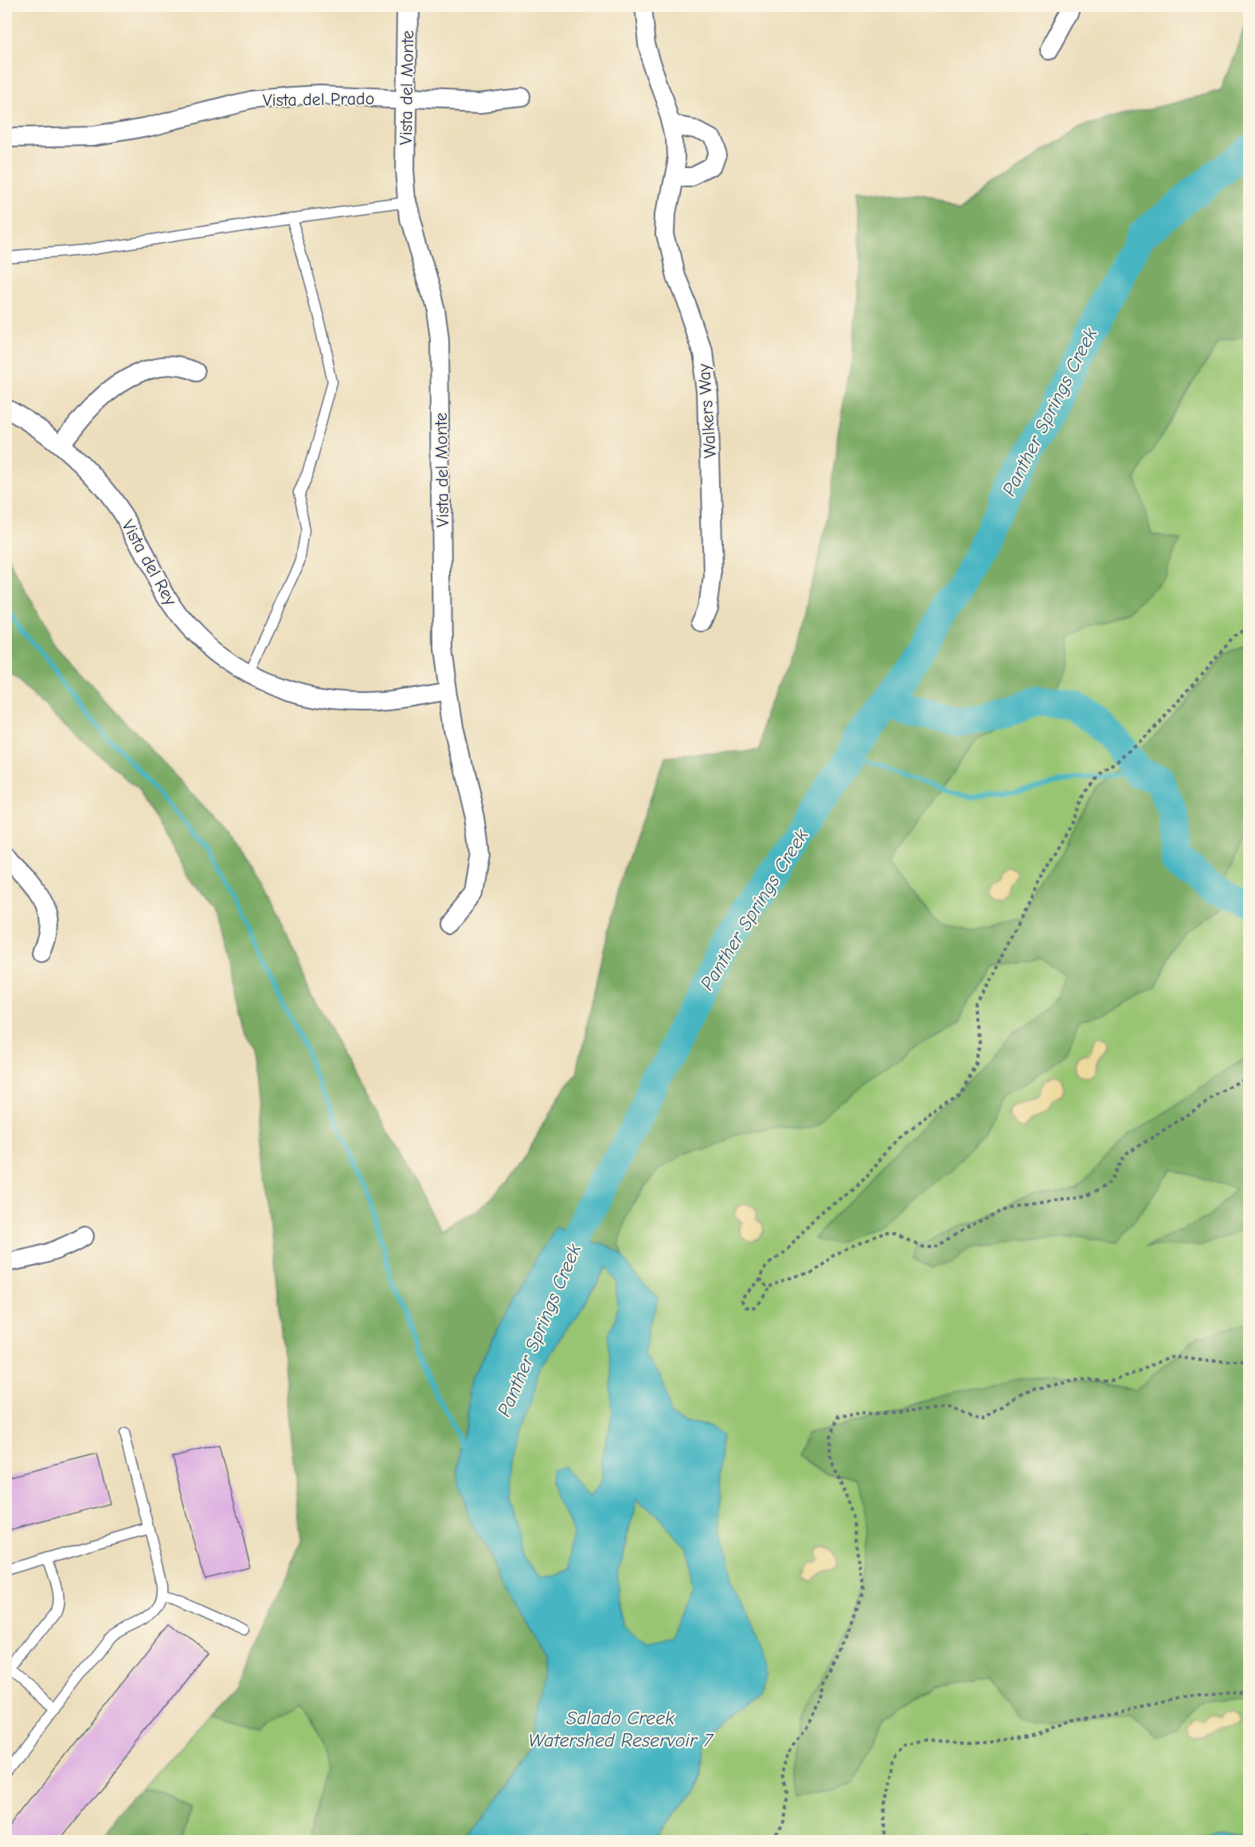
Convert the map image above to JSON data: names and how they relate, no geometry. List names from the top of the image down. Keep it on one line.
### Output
{"streets":{"street":["Vista del Monte","Vista del Prado","Walkers Way","Vista del Rey"]},"crossings":[["Vista del Monte","Vista del Prado"],["Vista del Monte","Vista del Rey"]],"water":["Panther Springs Creek","Salado Creek Watershed Reservoir 7"]}
